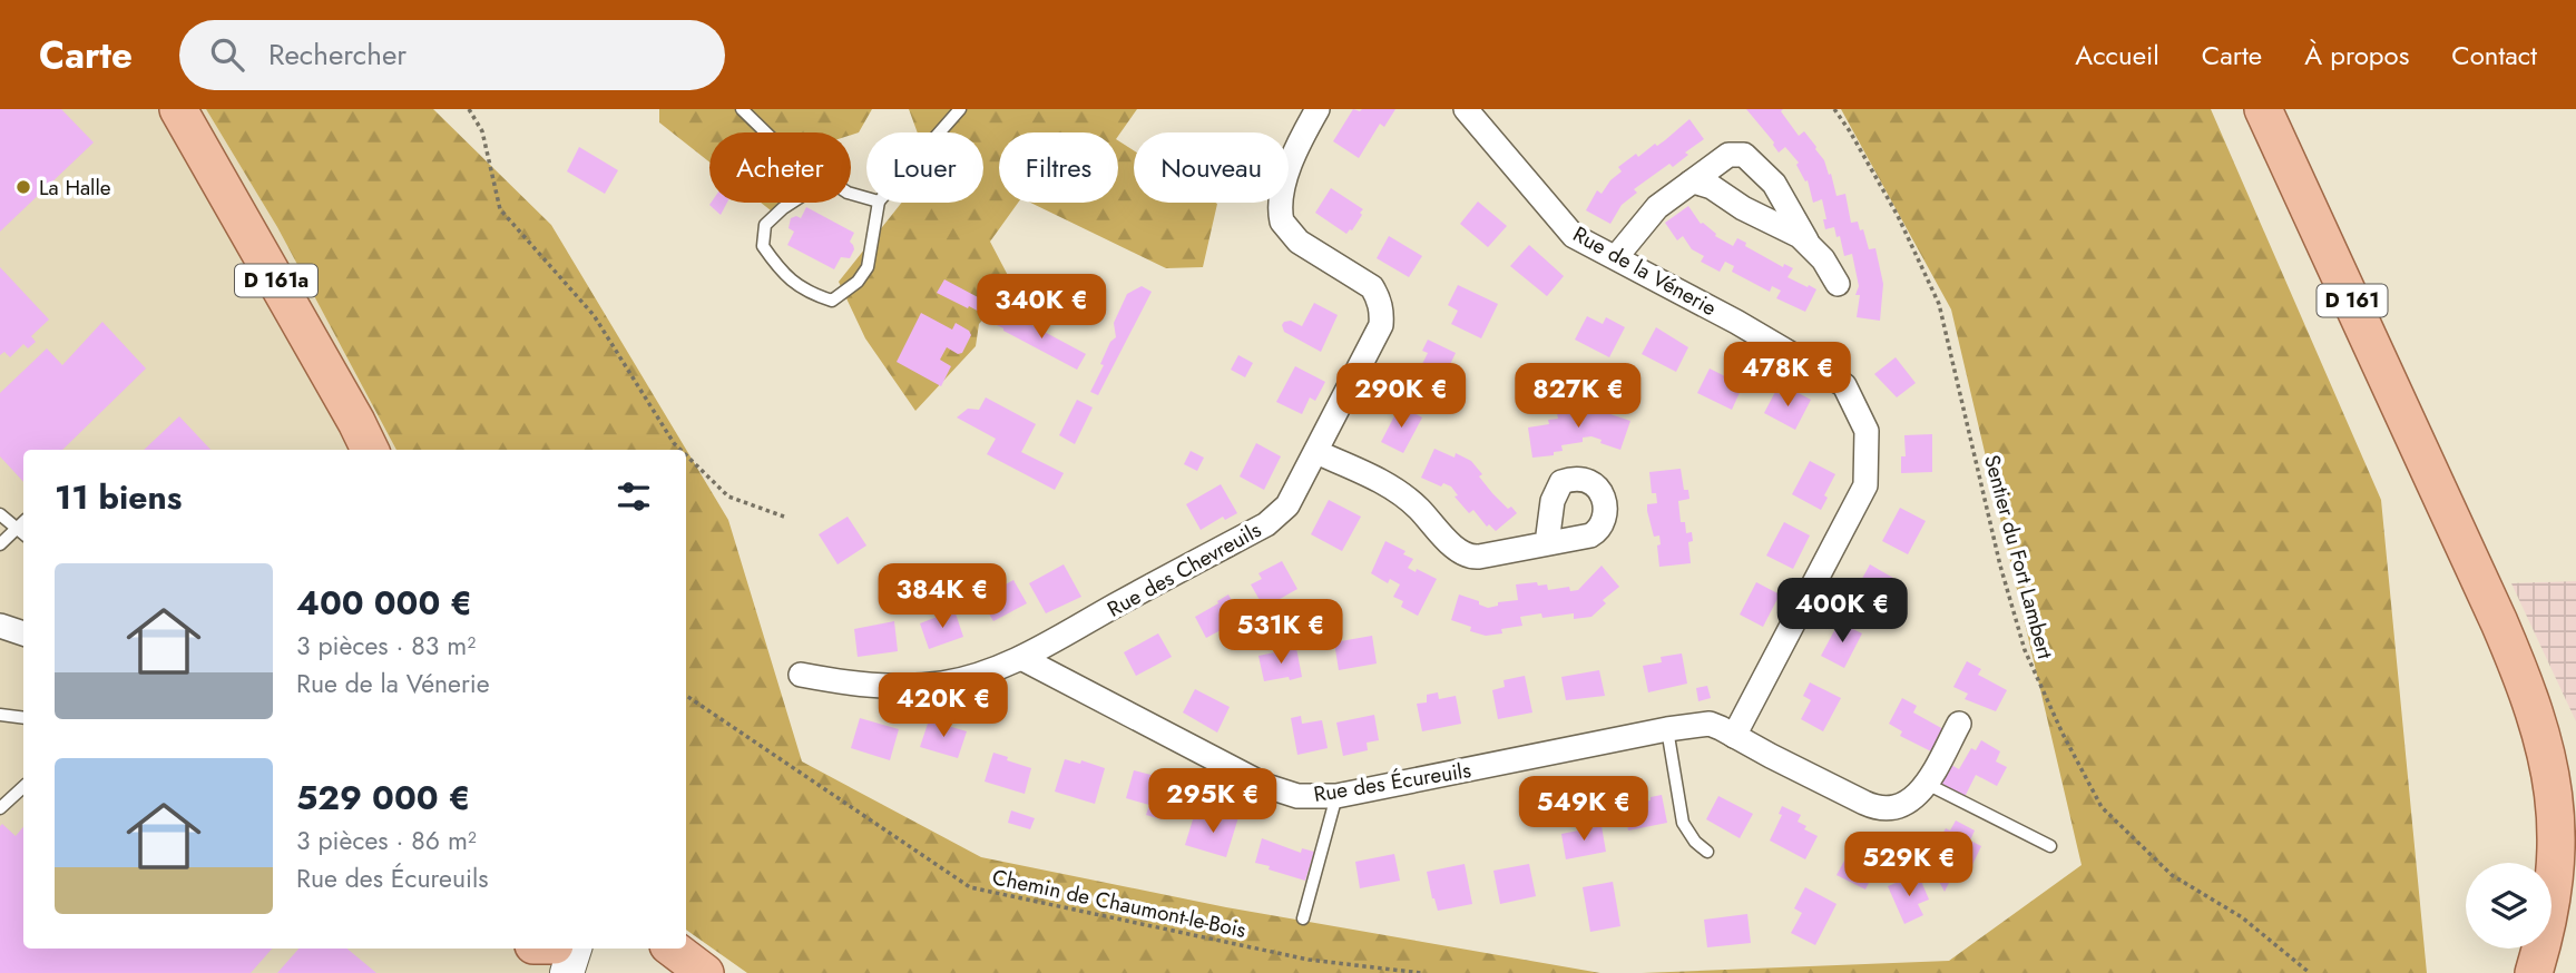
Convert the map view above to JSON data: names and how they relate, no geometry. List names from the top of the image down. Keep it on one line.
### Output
{"streets":{"main road":["D 161a","D 161"],"street":["Rue de la Vénerie","Rue des Chevreuils","Rue des Écureuils"],"path":["Sentier du Fort Lambert","Chemin de Chaumont-le-Bois"]},"crossings":[["Rue de la Vénerie","Rue des Écureuils"],["Rue des Chevreuils","Rue des Écureuils"]],"places":["La Halle"],"page":{"header":"Carte","search":"Rechercher","nav":["Accueil","Carte","À propos","Contact"],"chip":["Acheter","Louer","Filtres","Nouveau"],"price":["340K €","478K €","290K €","827K €","384K €","400K €","531K €","420K €","295K €","549K €","529K €"],"heading":"11 biens","list":[{"name":"400 000 €","note":"3 pièces · 83 m² · Rue de la Vénerie"},{"name":"529 000 €","note":"3 pièces · 86 m² · Rue des Écureuils"}]}}
